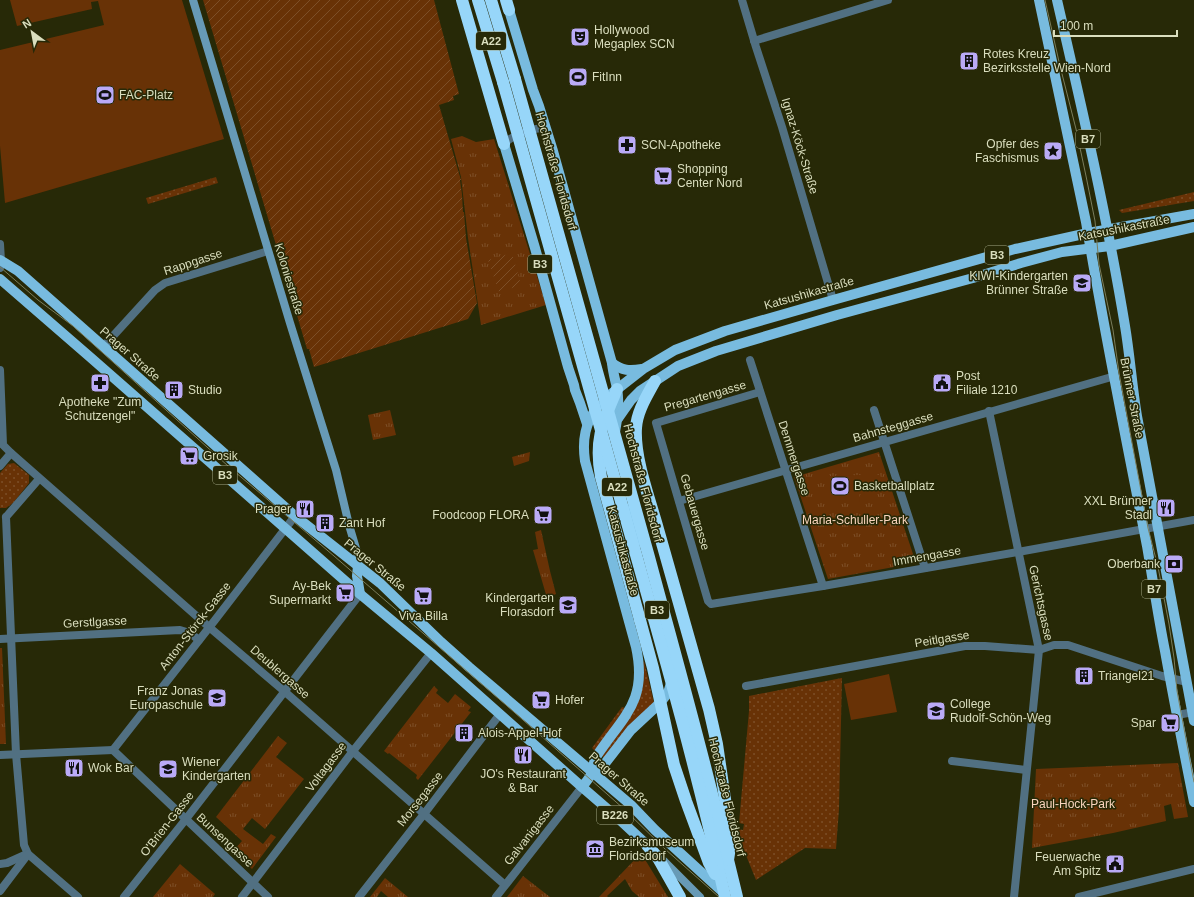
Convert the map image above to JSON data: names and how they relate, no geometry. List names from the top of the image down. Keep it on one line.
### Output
{"streets":{"highway":["A22","Hochstraße Floridsdorf"],"main road":["B7","Katsushikastraße","B3","Prager Straße","Brünner Straße","B226"],"street":["Ignaz-Köck-Straße","Rappgasse","Koloniestraße","Pregartengasse","Bahnsteggasse","Demmergasse","Gebauergasse","Immengasse","Gerichtsgasse","Gerstlgasse","Anton-Störck-Gasse","Peitlgasse","Deublergasse","Voltagasse","Morsegasse","O'Brien-Gasse","Galvanigasse","Bunsengasse"]},"crossings":[["A22","Hochstraße Floridsdorf"],["Ignaz-Köck-Straße","Katsushikastraße"],["Hochstraße Floridsdorf","Prager Straße"],["Katsushikastraße","B3"],["Katsushikastraße","Prager Straße"],["Katsushikastraße","Brünner Straße"],["B3","Prager Straße"],["B3","Anton-Störck-Gasse"],["B3","Voltagasse"],["B3","Morsegasse"],["B3","B226"],["B3","O'Brien-Gasse"],["B3","Galvanigasse"],["Rappgasse","Koloniestraße"],["Rappgasse","Prager Straße"],["Koloniestraße","Prager Straße"],["Prager Straße","Anton-Störck-Gasse"],["Pregartengasse","Demmergasse"],["Pregartengasse","Gebauergasse"],["Brünner Straße","Bahnsteggasse"],["Brünner Straße","Immengasse"],["Brünner Straße","Peitlgasse"],["Bahnsteggasse","Demmergasse"],["Bahnsteggasse","Gebauergasse"],["Bahnsteggasse","Gerichtsgasse"],["Demmergasse","Immengasse"],["Gebauergasse","Immengasse"],["Immengasse","Gerichtsgasse"],["Gerichtsgasse","Peitlgasse"],["Gerstlgasse","Anton-Störck-Gasse"],["Anton-Störck-Gasse","Deublergasse"],["Anton-Störck-Gasse","Bunsengasse"],["Deublergasse","Voltagasse"],["Deublergasse","Morsegasse"],["Deublergasse","O'Brien-Gasse"],["Deublergasse","Galvanigasse"],["Voltagasse","Bunsengasse"],["B226","Galvanigasse"],["O'Brien-Gasse","Bunsengasse"]],"parks":["Maria-Schuller-Park","Paul-Hock-Park"],"places":{"theatre":["Hollywood Megaplex SCN"],"building":["Rotes Kreuz Bezirksstelle Wien-Nord","Studio","Zant Hof","Triangel21","Alois-Appel-Hof"],"sports":["FitInn","FAC-Platz","Basketballplatz"],"pharmacy":["SCN-Apotheke","Apotheke \"Zum Schutzengel\""],"place":["Opfer des Faschismus"],"supermarket":["Shopping Center Nord","Grosik","Foodcoop FLORA","Ay-Bek Supermarkt","Viva Billa","Hofer","Spar"],"school or university":["KIWI-Kindergarten Brünner Straße","Kindergarten Florasdorf","Franz Jonas Europaschule","College Rudolf-Schön-Weg","Wiener Kindergarten"],"public building":["Post Filiale 1210","Feuerwache Am Spitz"],"restaurant":["XXL Brünner Stadl","Prager","JO's Restaurant & Bar","Wok Bar"],"bank":["Oberbank"],"museum":["Bezirksmuseum Floridsdorf"]},"scale_bar":"100 m","north":"top left"}
